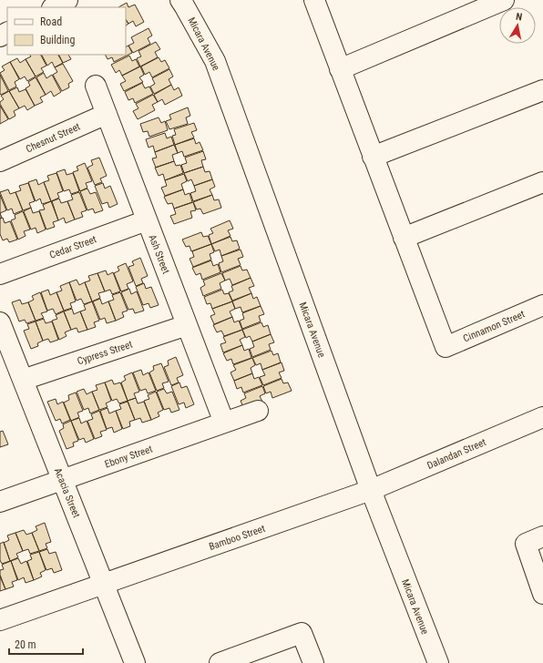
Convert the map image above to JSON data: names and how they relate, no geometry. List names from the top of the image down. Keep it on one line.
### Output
{"streets":{"street":["Micara Avenue","Chesnut Street","Cedar Street","Ash Street","Cinnamon Street","Cypress Street","Dalandan Street","Ebony Street","Acacia Street","Bamboo Street"]},"crossings":[["Micara Avenue","Dalandan Street"],["Micara Avenue","Bamboo Street"],["Chesnut Street","Ash Street"],["Cedar Street","Ash Street"],["Ash Street","Cypress Street"],["Ash Street","Ebony Street"],["Cypress Street","Acacia Street"],["Dalandan Street","Bamboo Street"],["Ebony Street","Acacia Street"],["Acacia Street","Bamboo Street"]],"legend":["Road","Building"],"scale_bar":"20 m","north":"top"}
